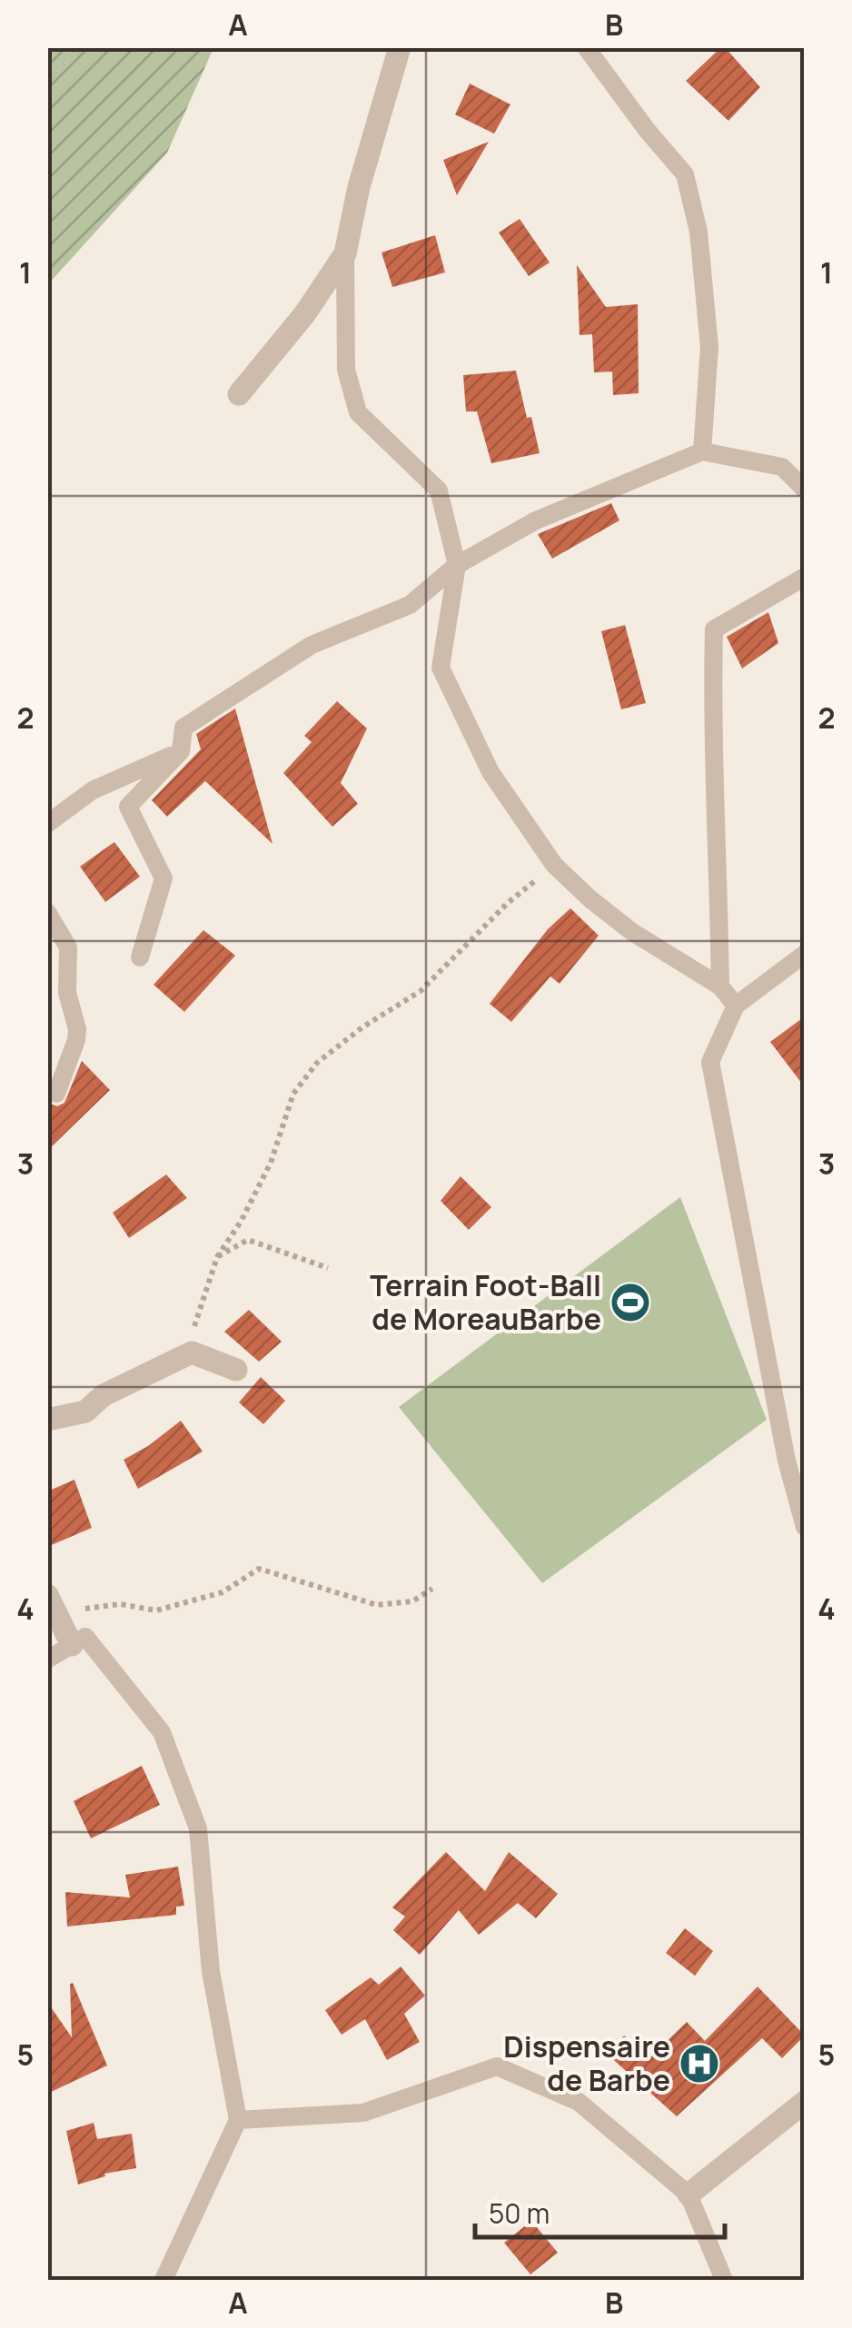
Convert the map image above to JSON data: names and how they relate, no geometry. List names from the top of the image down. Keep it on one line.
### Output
{"places":{"sports":["Terrain Foot-Ball de MoreauBarbe"],"hospital":["Dispensaire de Barbe"]},"scale_bar":"50 m","grid":{"columns":["A","B"],"rows":["1","2","3","4","5"]}}
